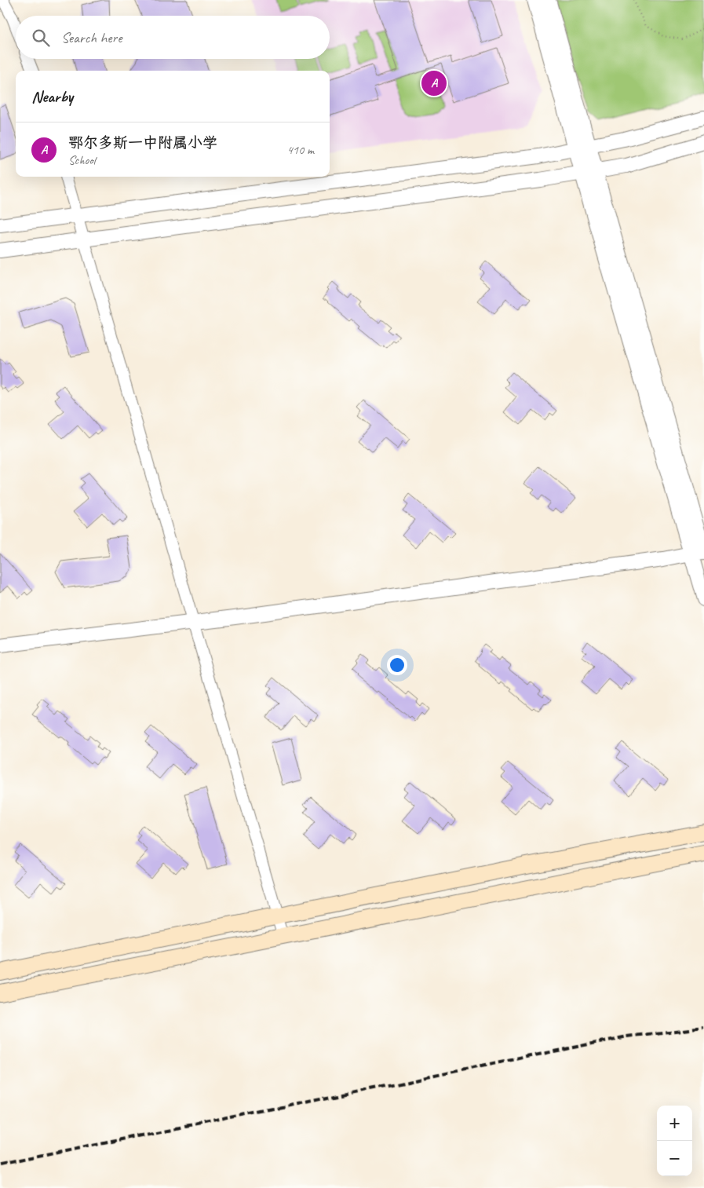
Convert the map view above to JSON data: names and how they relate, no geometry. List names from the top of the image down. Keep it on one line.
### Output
{"page":{"search":"Search here","pins":"A","heading":"Nearby","list":[{"mark":"A","name":"鄂尔多斯一中附属小学","note":"School","value":"410 m"}],"map_buttons":["+","−"]}}
